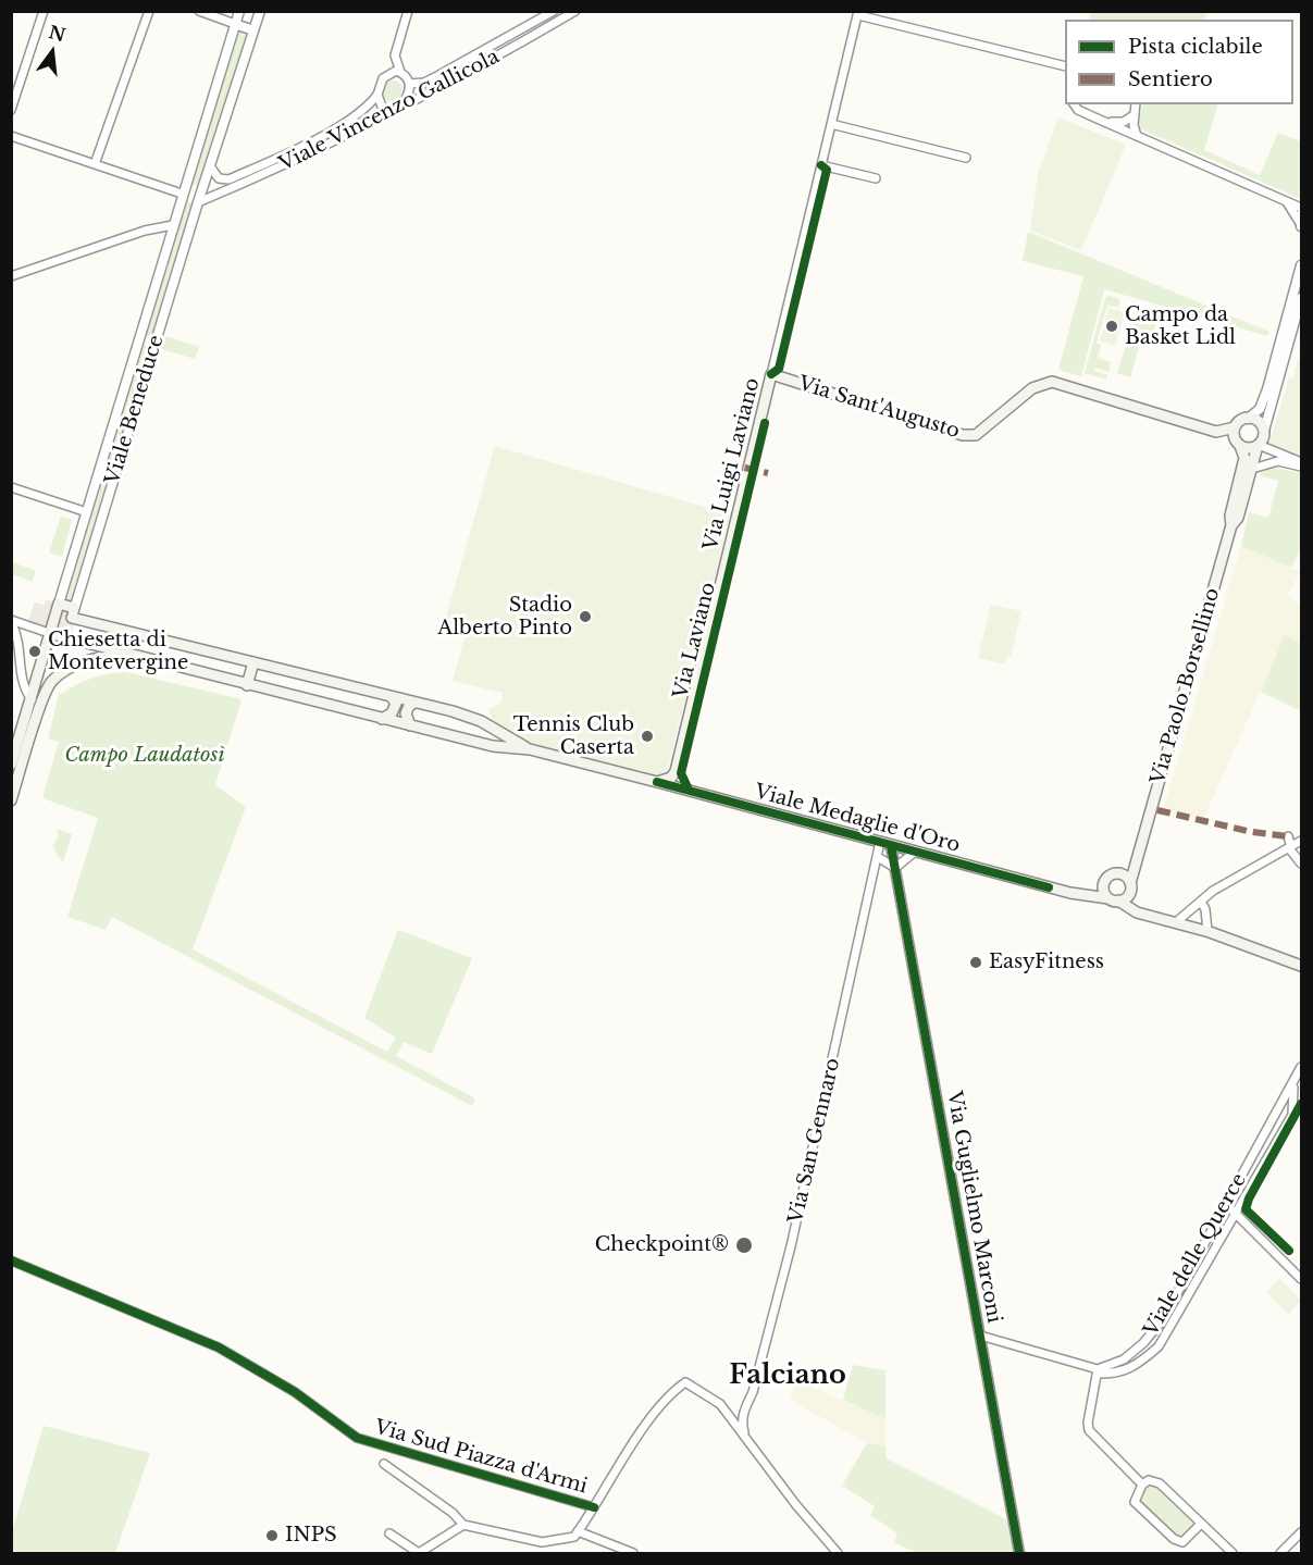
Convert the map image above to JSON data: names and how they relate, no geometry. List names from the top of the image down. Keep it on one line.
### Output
{"streets":{"main road":["Via Sant'Augusto","Via Luigi Laviano","Via Paolo Borsellino","Viale Medaglie d'Oro"],"street":["Viale Vincenzo Gallicola","Viale Beneduce","Via San Gennaro","Via Guglielmo Marconi","Viale delle Querce","Via Sud Piazza d'Armi"],"cycle path":["Via Laviano"]},"crossings":[["Viale Vincenzo Gallicola","Viale Beneduce"],["Via Sant'Augusto","Via Luigi Laviano"],["Via Sant'Augusto","Via Paolo Borsellino"],["Viale Beneduce","Viale Medaglie d'Oro"],["Via Paolo Borsellino","Viale Medaglie d'Oro"],["Viale Medaglie d'Oro","Via San Gennaro"],["Viale Medaglie d'Oro","Via Guglielmo Marconi"],["Via Guglielmo Marconi","Viale delle Querce"]],"districts":["Falciano"],"parks":["Campo Laudatosì"],"places":["Campo da Basket Lidl","Stadio Alberto Pinto","Chiesetta di Montevergine","Tennis Club Caserta","EasyFitness","Checkpoint®","INPS"],"legend":["Pista ciclabile","Sentiero"],"north":"top"}
